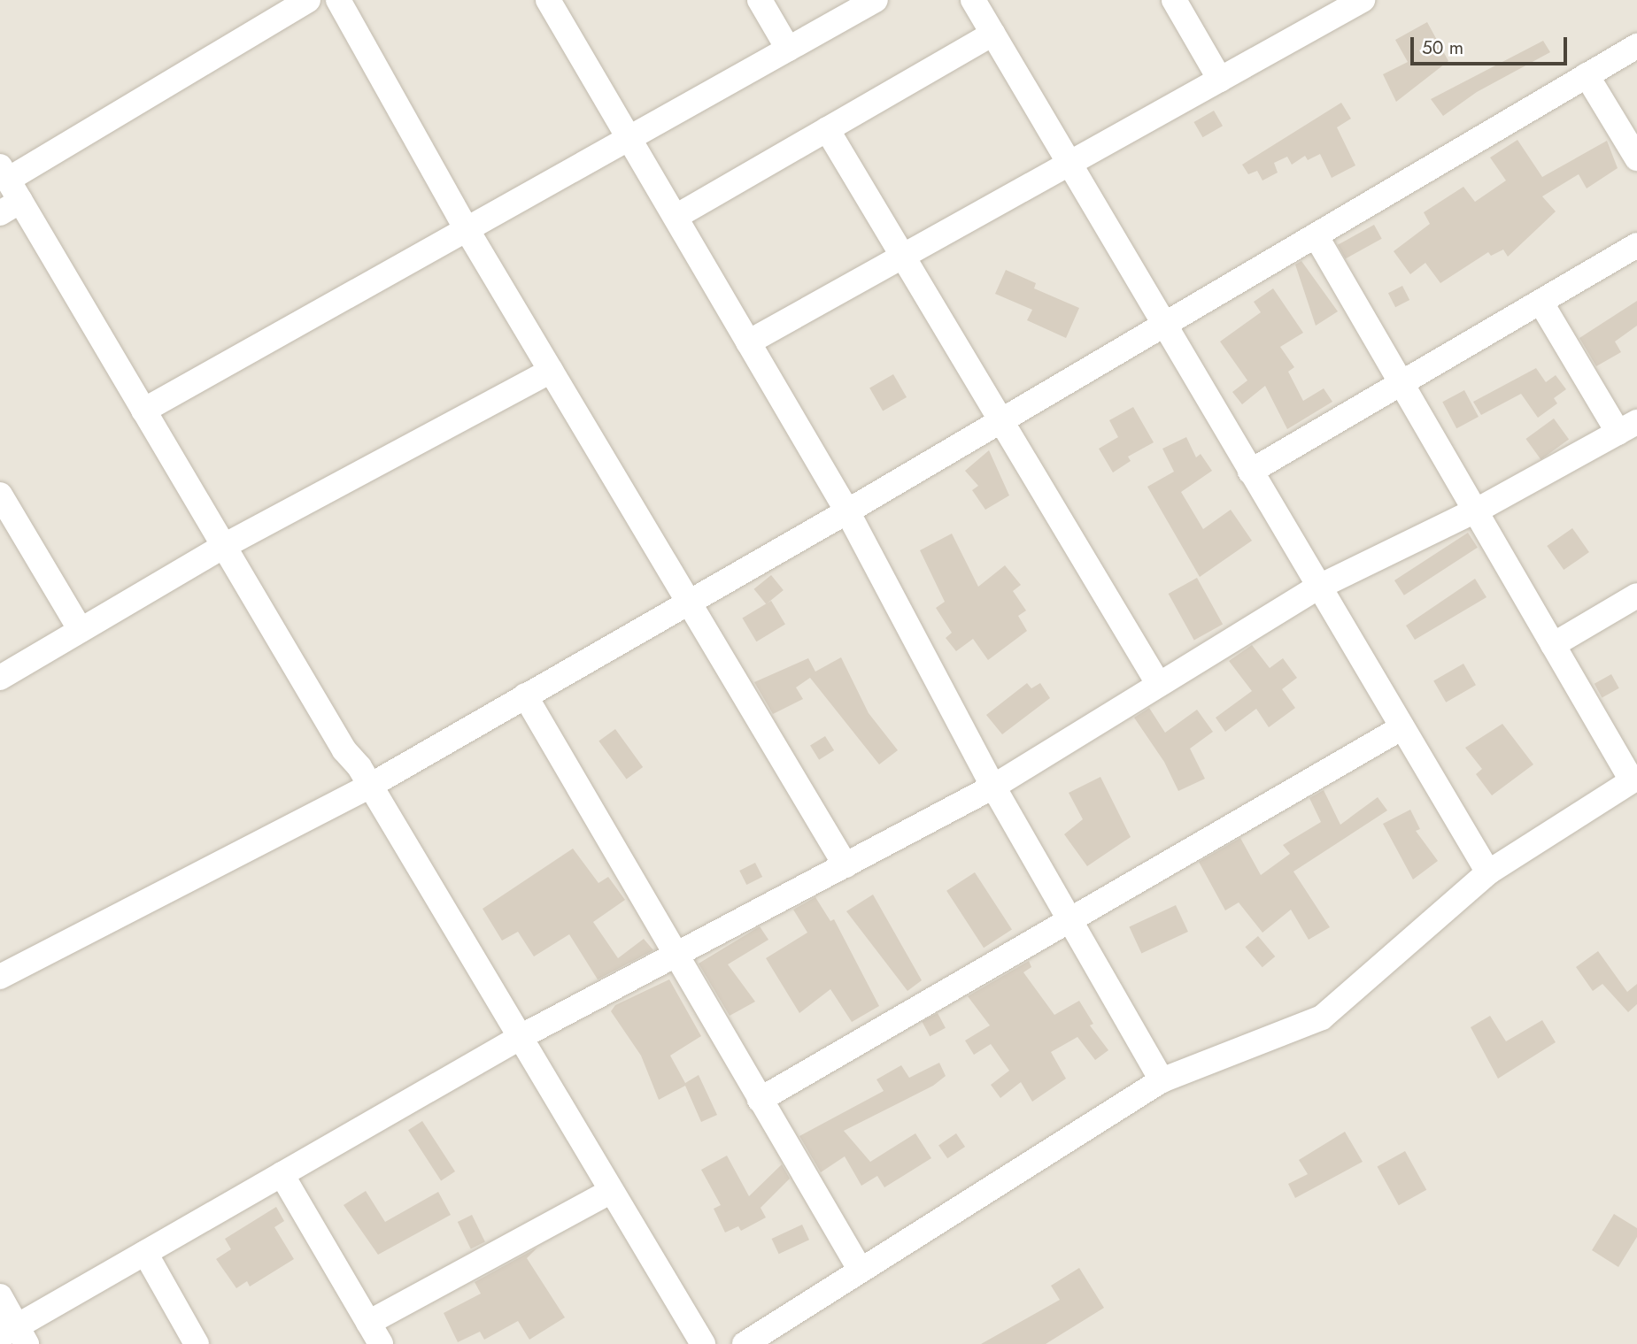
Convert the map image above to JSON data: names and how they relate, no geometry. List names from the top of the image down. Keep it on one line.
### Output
{"scale_bar":"50 m"}
